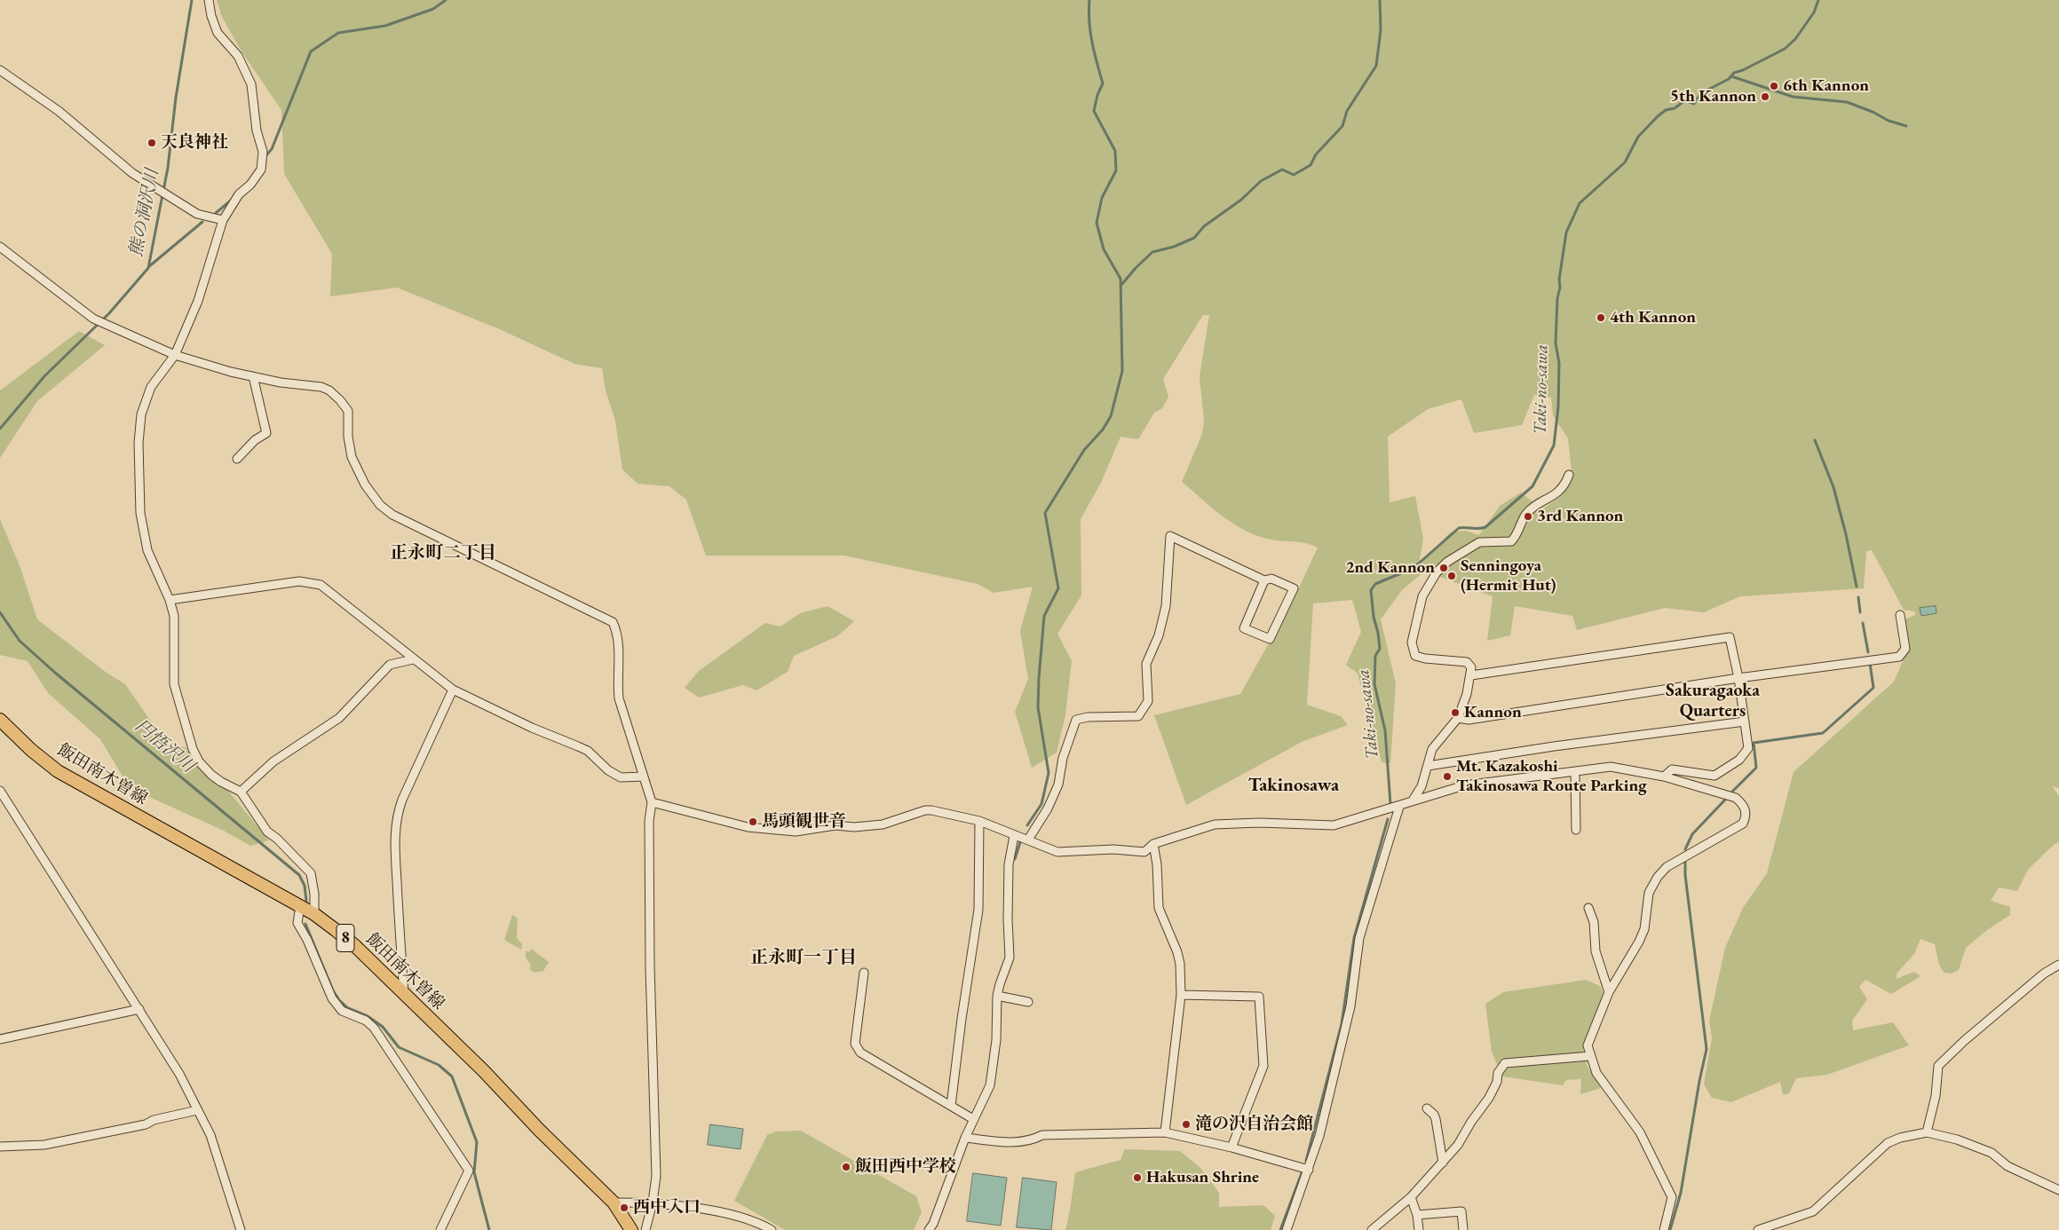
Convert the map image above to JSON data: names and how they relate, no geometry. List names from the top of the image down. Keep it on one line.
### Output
{"streets":{"main road":["飯田南木曽線","8"]},"districts":["正永町二丁目","Sakuragaoka Quarters","Takinosawa","正永町一丁目"],"water":["熊の洞沢川","Taki-no-sawa","円悟沢川"],"places":["6th Kannon","5th Kannon","天良神社","4th Kannon","3rd Kannon","2nd Kannon","Senningoya (Hermit Hut)","Kannon","Mt. Kazakoshi Takinosawa Route Parking","馬頭観世音","滝の沢自治会館","飯田西中学校","Hakusan Shrine","西中入口"]}
